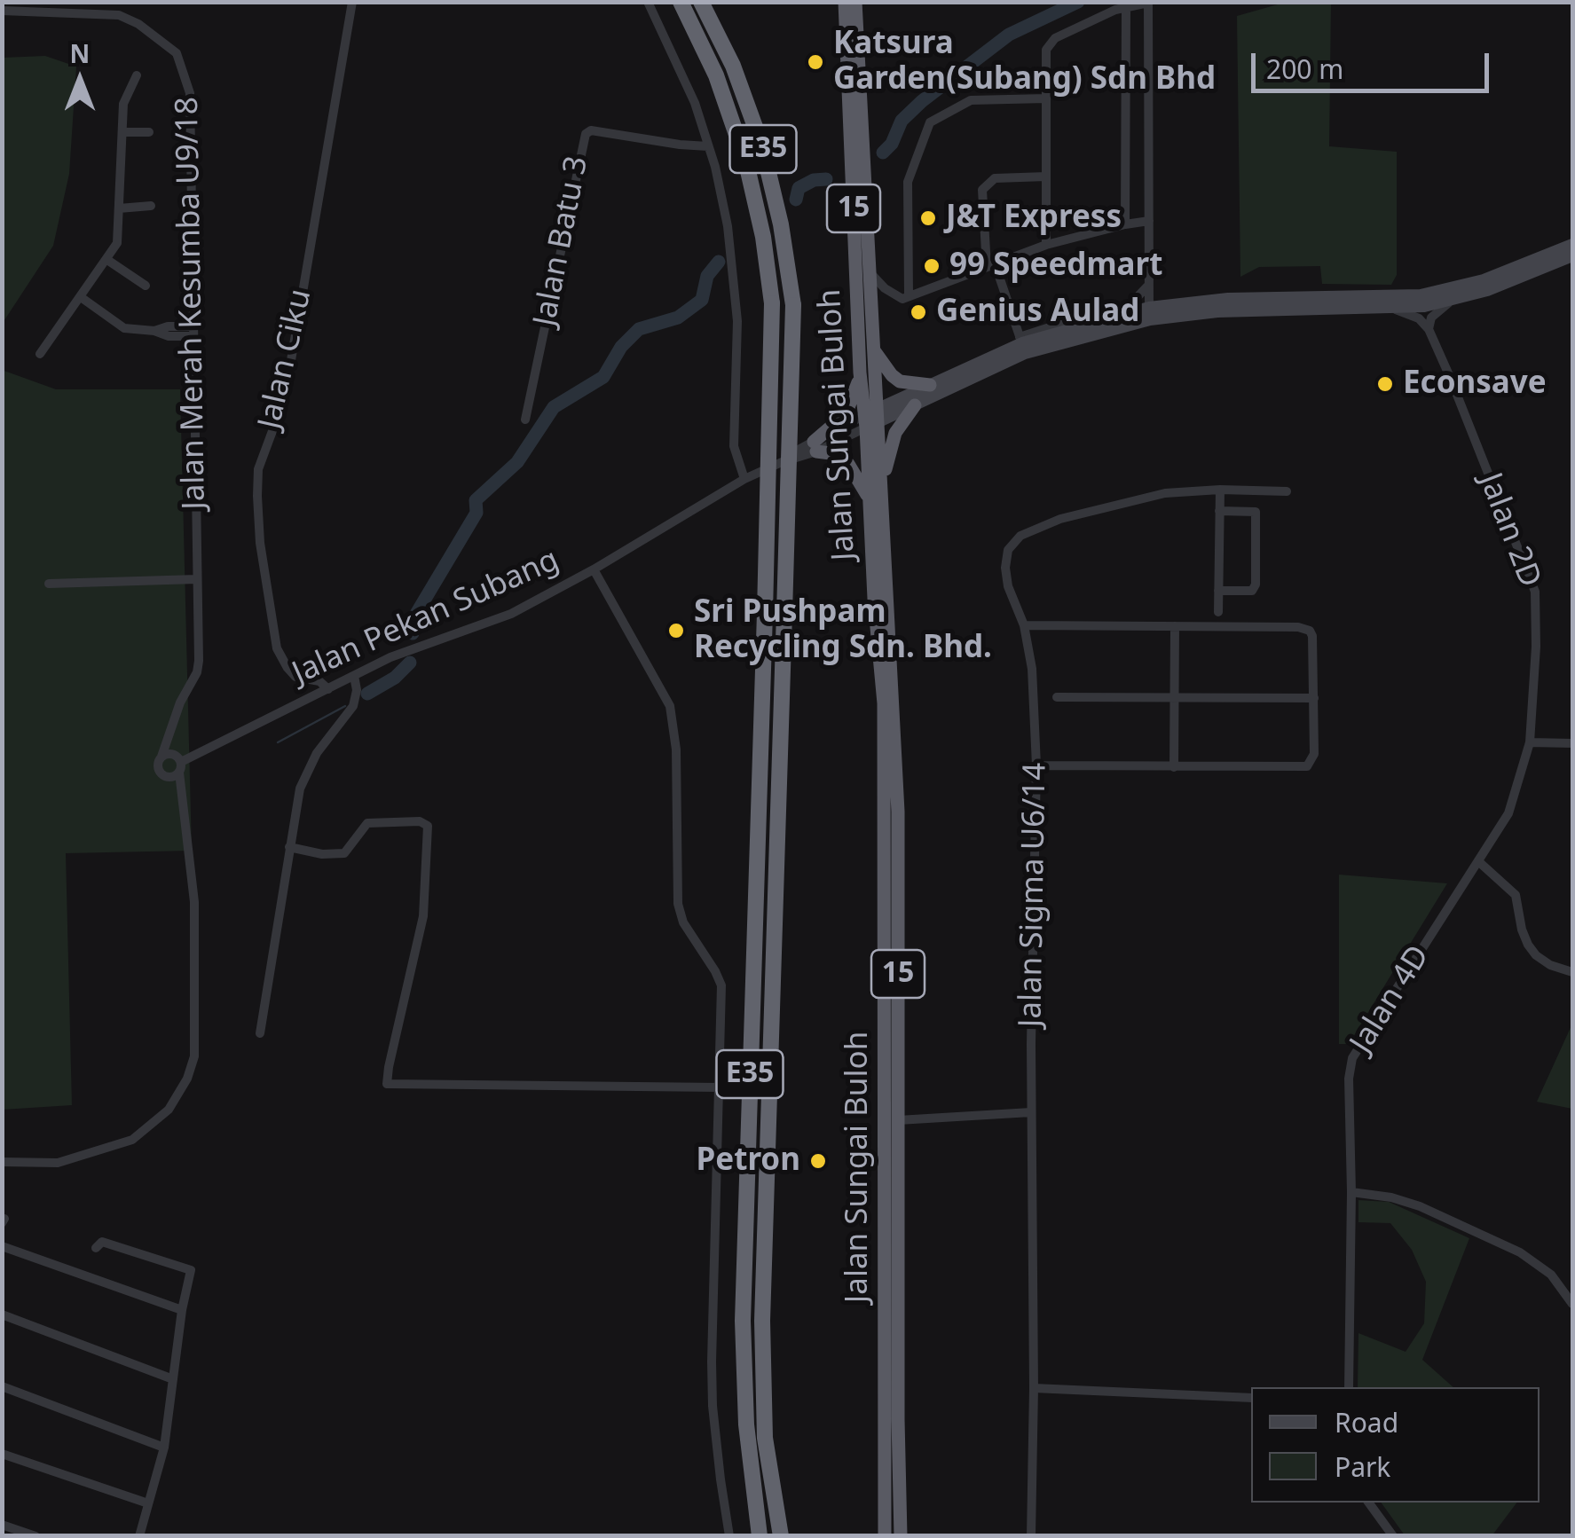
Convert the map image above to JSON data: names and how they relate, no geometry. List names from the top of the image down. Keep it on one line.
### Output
{"streets":{"highway":["E35","15","Jalan Sungai Buloh"],"street":["Jalan Batu 3","Jalan Merah Kesumba U9/18","Jalan Ciku","Jalan 2D","Jalan Pekan Subang","Jalan Sigma U6/14","Jalan 4D"]},"crossings":[["Jalan Ciku","Jalan Pekan Subang"],["Jalan Sungai Buloh","Jalan Pekan Subang"],["Jalan 2D","Jalan 4D"]],"places":["Katsura Garden(Subang) Sdn Bhd","J&T Express","99 Speedmart","Genius Aulad","Econsave","Sri Pushpam Recycling Sdn. Bhd.","Petron"],"legend":["Road","Park"],"scale_bar":"200 m","north":"top"}
